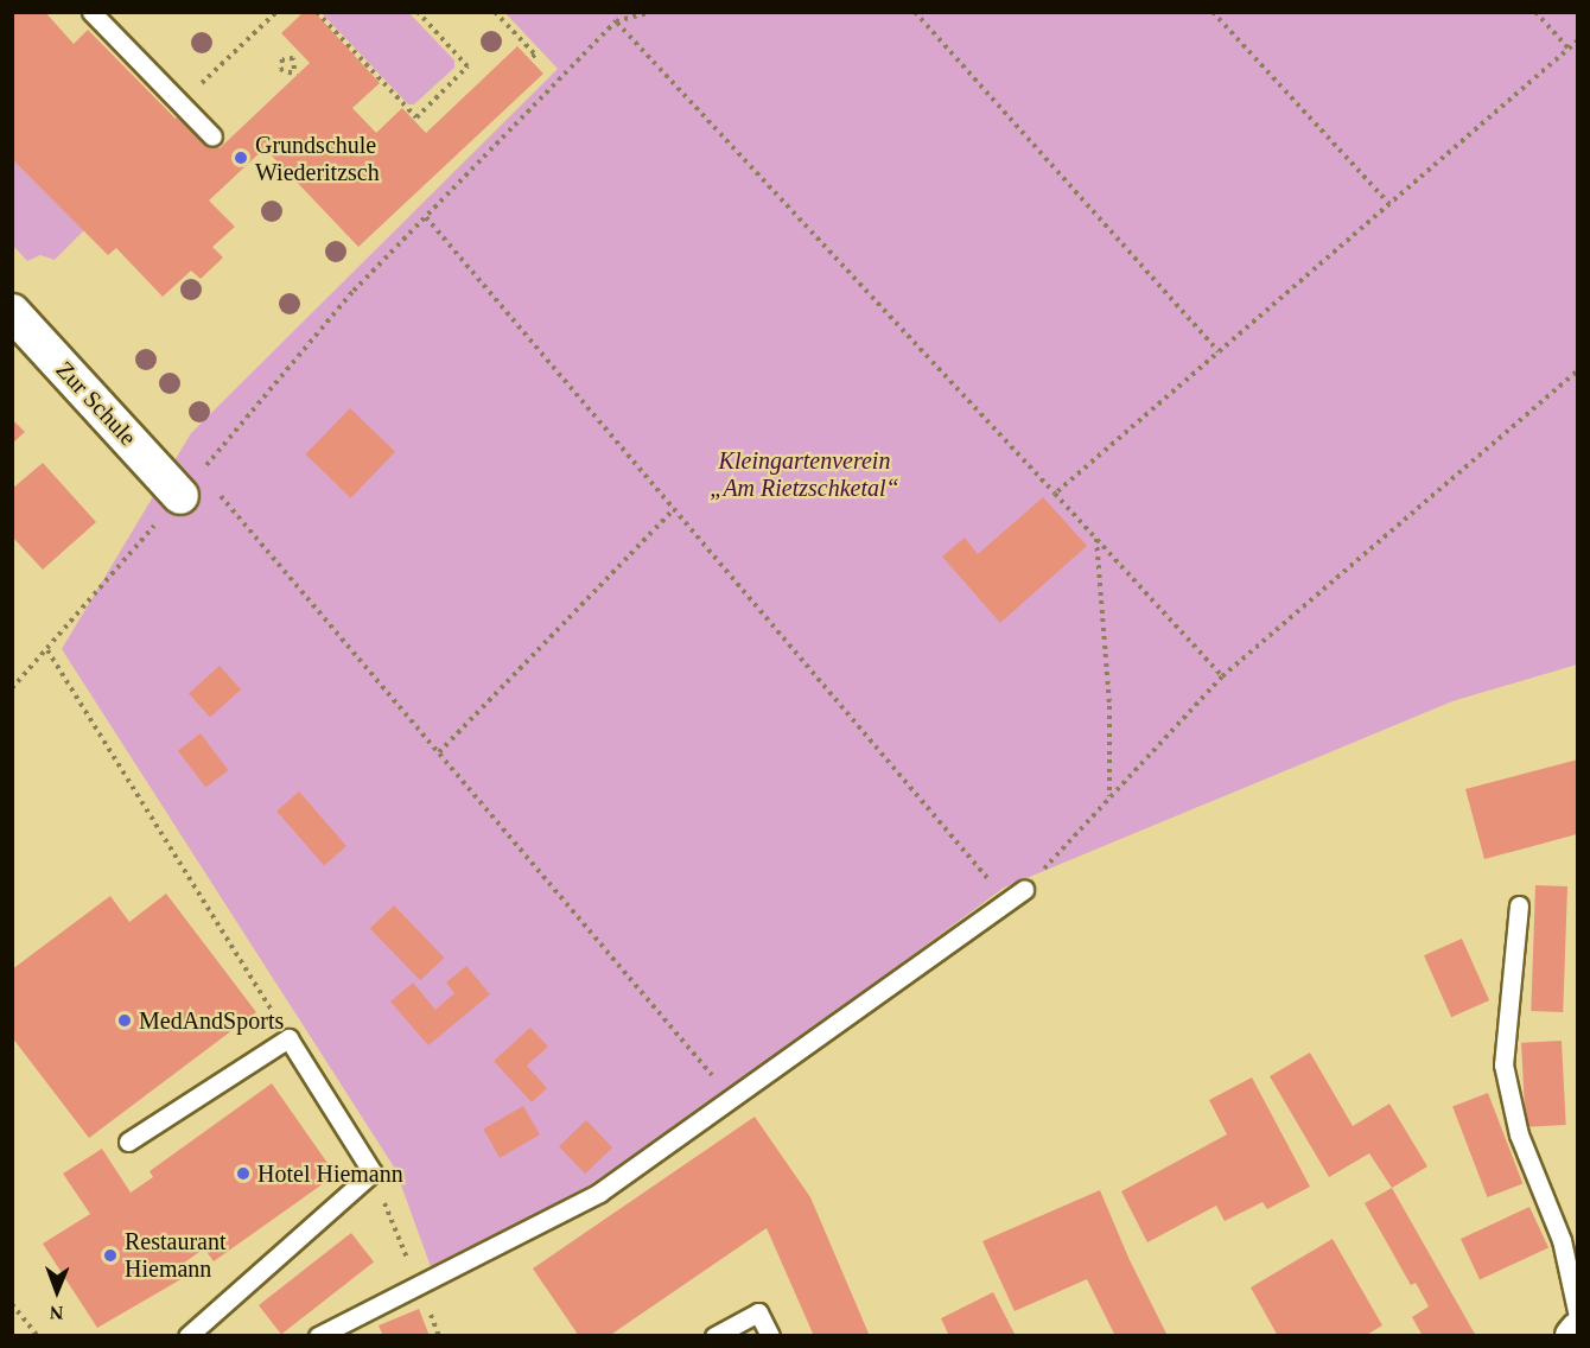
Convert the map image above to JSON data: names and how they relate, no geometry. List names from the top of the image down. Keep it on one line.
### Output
{"streets":{"street":["Zur Schule"]},"parks":["Kleingartenverein „Am Rietzschketal“"],"places":["Grundschule Wiederitzsch","MedAndSports","Hotel Hiemann","Restaurant Hiemann"],"north":"bottom"}
